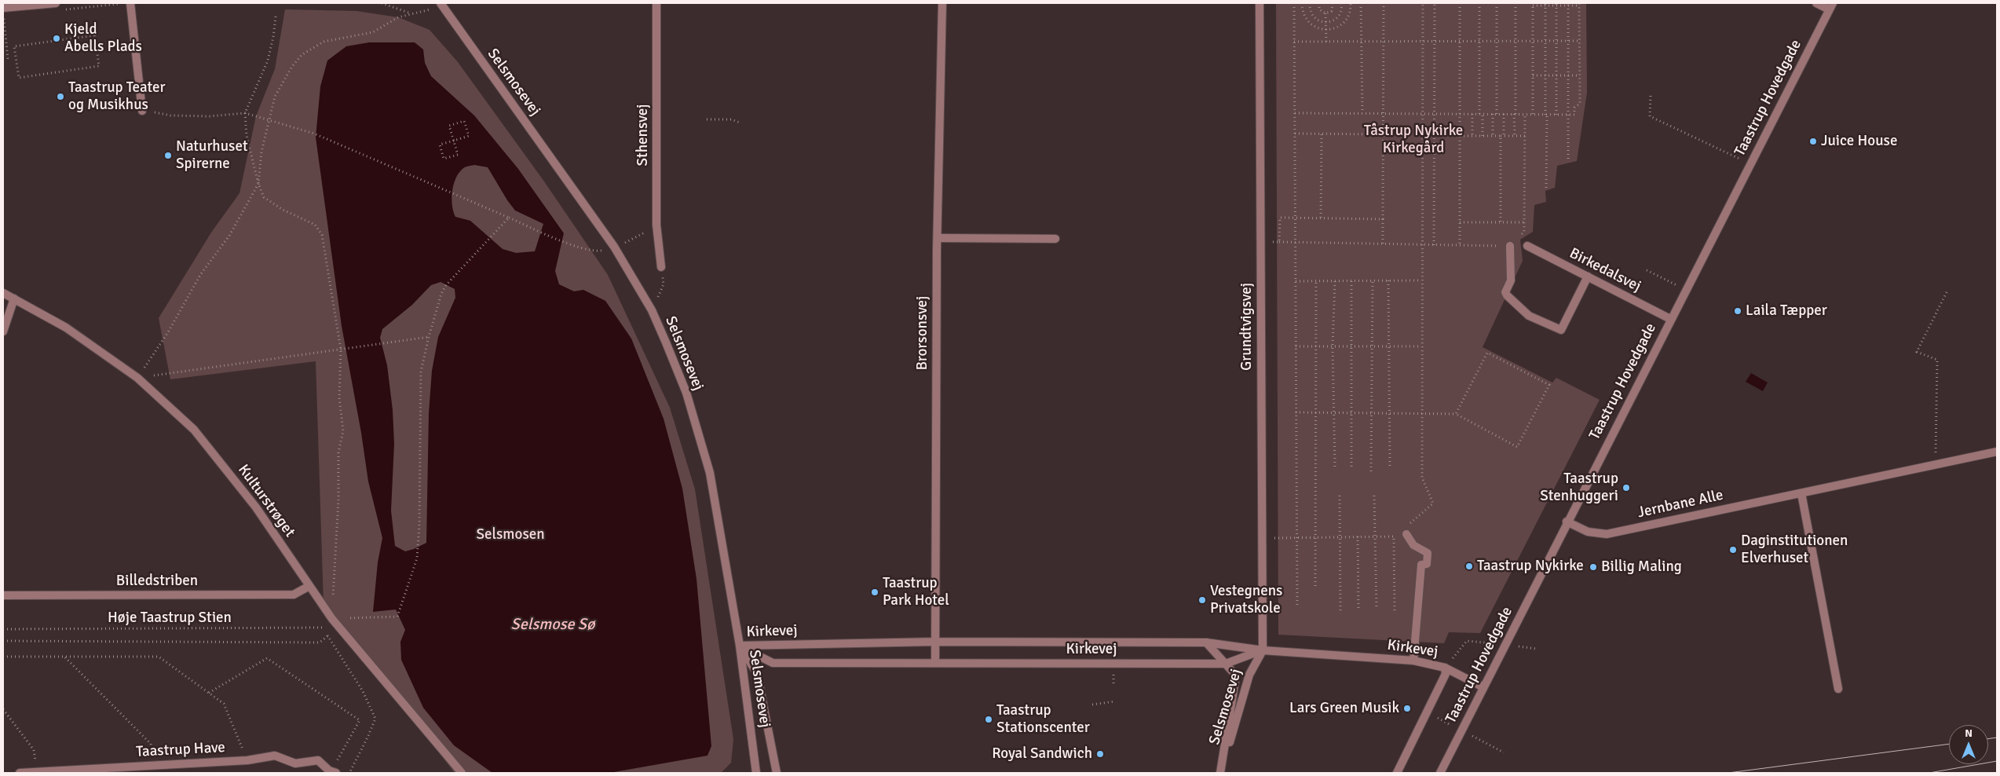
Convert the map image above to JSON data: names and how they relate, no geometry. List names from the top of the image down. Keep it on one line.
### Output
{"streets":{"street":["Selsmosevej","Taastrup Hovedgade","Sthensvej","Birkedalsvej","Grundtvigsvej","Brorsonsvej","Kulturstrøget","Jernbane Alle","Billedstriben","Kirkevej","Taastrup Have"],"path":["Høje Taastrup Stien"]},"crossings":[["Selsmosevej","Grundtvigsvej"],["Selsmosevej","Kirkevej"],["Taastrup Hovedgade","Birkedalsvej"],["Taastrup Hovedgade","Jernbane Alle"],["Taastrup Hovedgade","Kirkevej"],["Grundtvigsvej","Kirkevej"],["Brorsonsvej","Kirkevej"],["Kulturstrøget","Billedstriben"]],"water":["Selsmose Sø"],"parks":["Tåstrup Nykirke Kirkegård","Selsmosen"],"places":["Kjeld Abells Plads","Taastrup Teater og Musikhus","Juice House","Naturhuset Spirerne","Laila Tæpper","Taastrup Stenhuggeri","Daginstitutionen Elverhuset","Taastrup Nykirke","Billig Maling","Taastrup Park Hotel","Vestegnens Privatskole","Lars Green Musik","Taastrup Stationscenter","Royal Sandwich"],"north":"top"}
